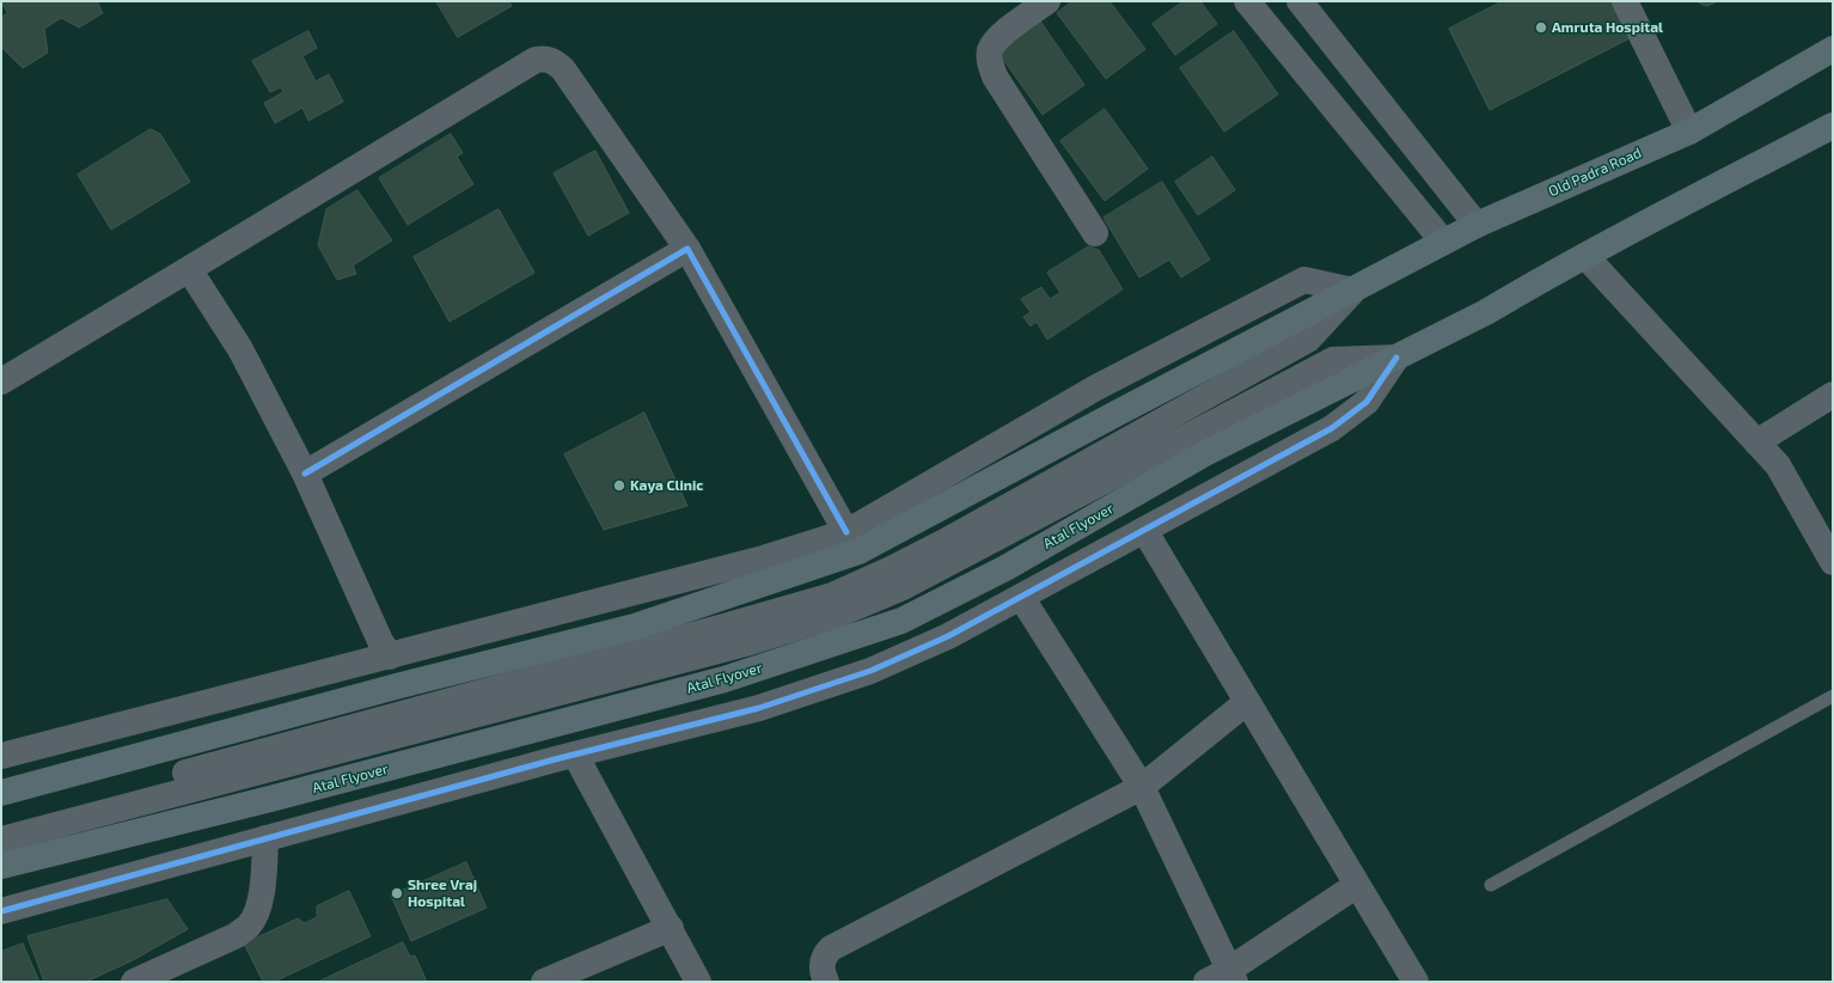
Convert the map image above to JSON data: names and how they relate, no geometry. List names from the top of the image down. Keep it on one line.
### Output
{"streets":{"main road":["Old Padra Road","Atal Flyover"]},"places":["Amruta Hospital","Kaya Clinic","Shree Vraj Hospital"]}
